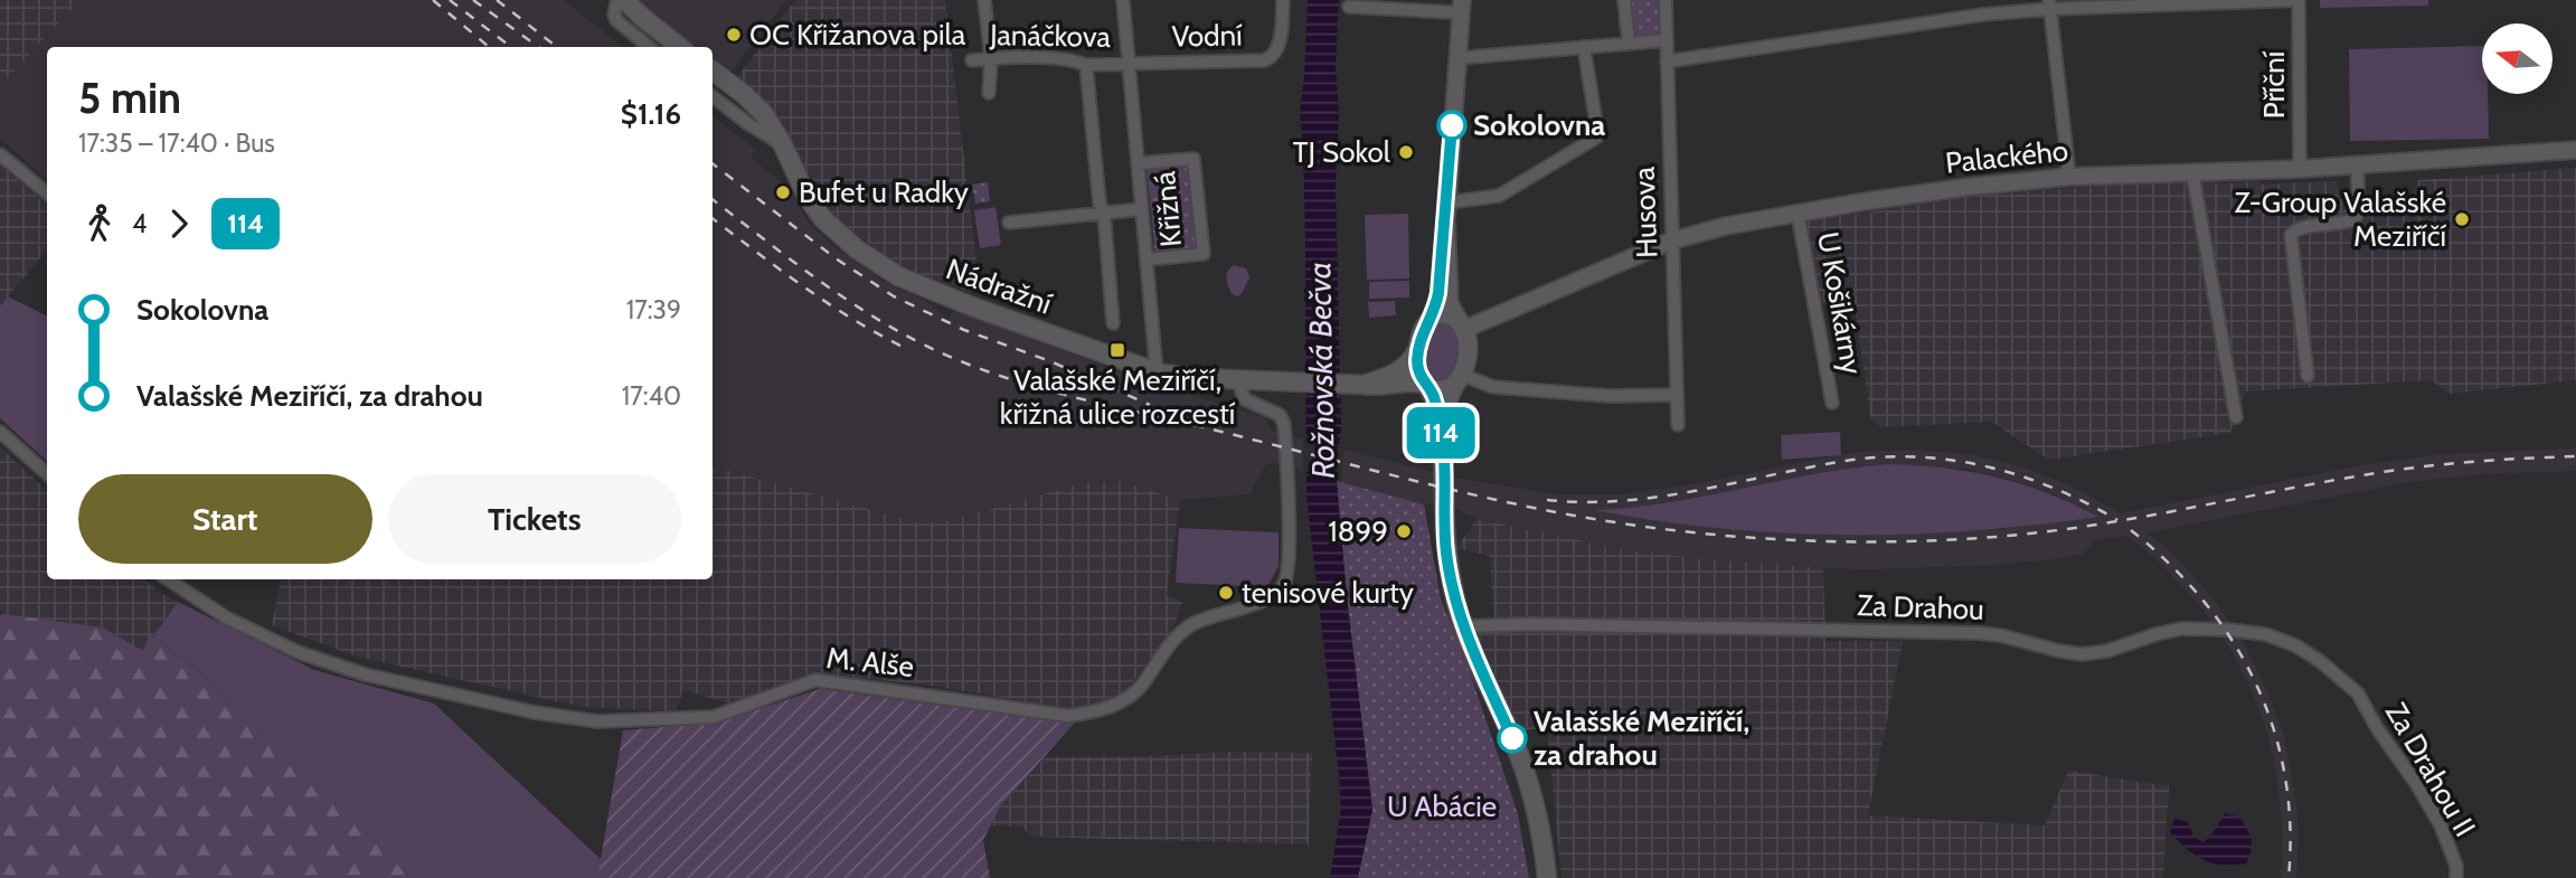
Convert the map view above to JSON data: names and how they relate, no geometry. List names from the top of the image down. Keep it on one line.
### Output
{"streets":{"main road":["Nádražní"],"street":["Janáčkova","Vodní","Příční","Palackého","Křižná","Husova","U Košikárny","Za Drahou","M. Alše","Za Drahou II"]},"crossings":[["Janáčkova","Vodní"],["Janáčkova","Křižná"],["Vodní","Křižná"],["Příční","Palackého"],["Palackého","Husova"],["Palackého","Nádražní"],["Palackého","U Košikárny"],["Křižná","Nádražní"],["Nádražní","M. Alše"],["Za Drahou","Za Drahou II"]],"water":["Rožnovská Bečva"],"parks":["U Abácie"],"places":{"other":["OC Křižanova pila","Sokolovna","TJ Sokol","Bufet u Radky","Z-Group Valašské Meziříčí","1899","tenisové kurty","Valašské Meziříčí, za drahou"],"transit":["Valašské Meziříčí, křižná ulice rozcestí"]},"lines":["bus line 114"],"north":"left","page":{"on_map":"114","heading":["5 min","17:35 – 17:40 · Bus","$1.16"],"legs":["4","114"],"list":[{"name":"Sokolovna","value":"17:39"},{"name":"Valašské Meziříčí, za drahou","value":"17:40"}],"buttons":["Start","Tickets"]}}
